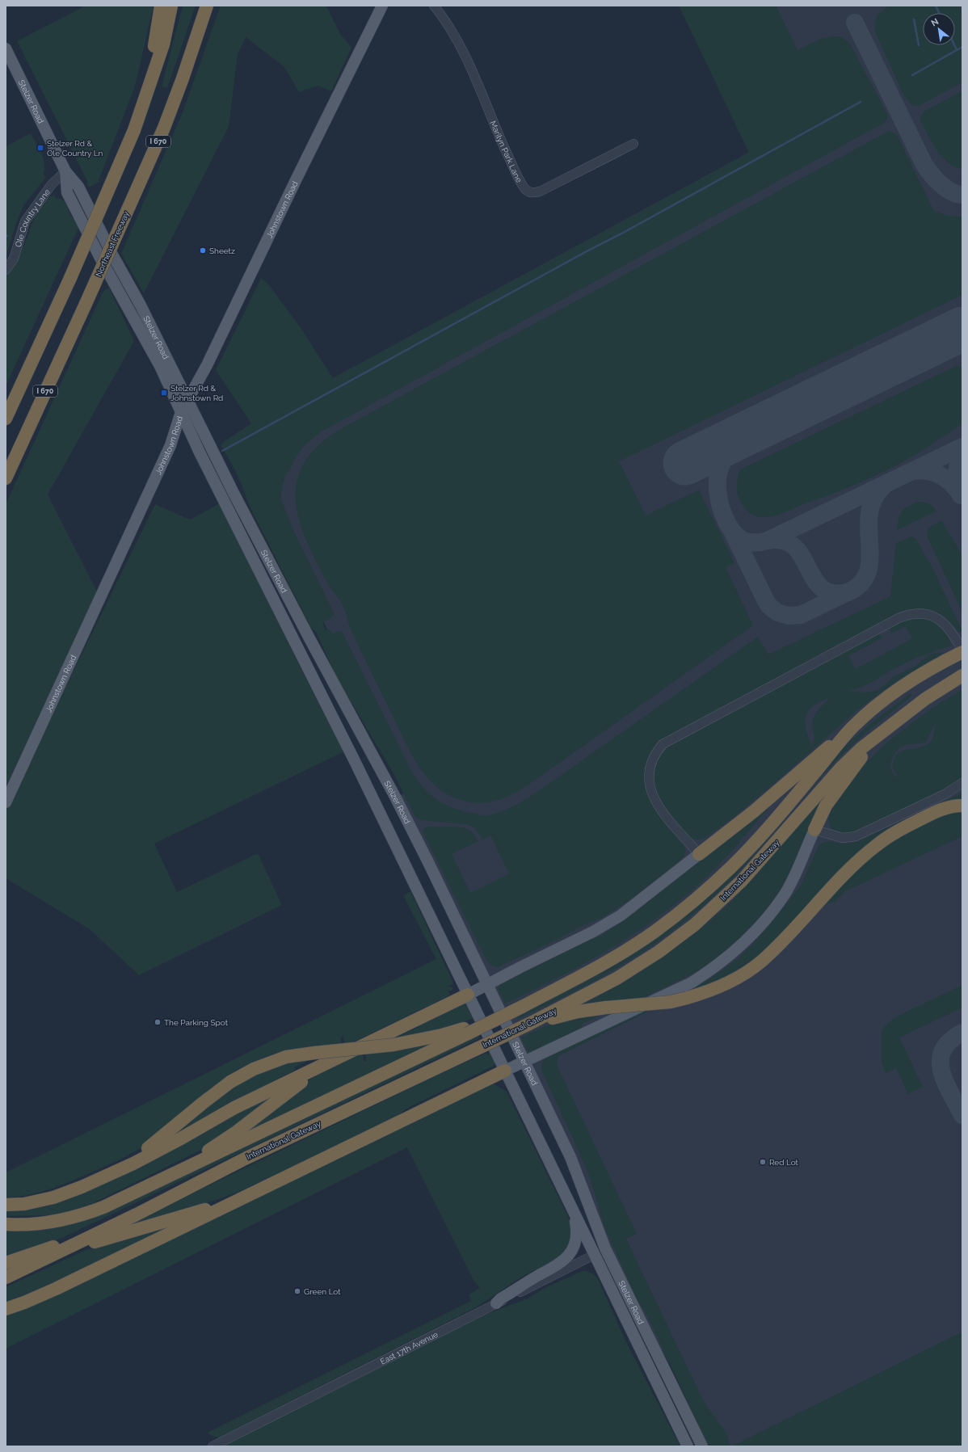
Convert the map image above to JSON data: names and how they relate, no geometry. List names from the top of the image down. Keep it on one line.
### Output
{"streets":{"highway":["I 670","Northeast Freeway","International Gateway"],"main road":["Stelzer Road","Johnstown Road"],"street":["Marilyn Park Lane","Ole Country Lane","East 17th Avenue"]},"crossings":[["Stelzer Road","Johnstown Road"],["Stelzer Road","Ole Country Lane"],["Stelzer Road","East 17th Avenue"]],"places":{"transit":["Stelzer Rd & Ole Country Ln","Stelzer Rd & Johnstown Rd"],"other":["Sheetz","The Parking Spot","Red Lot","Green Lot"]},"north":"top left"}
